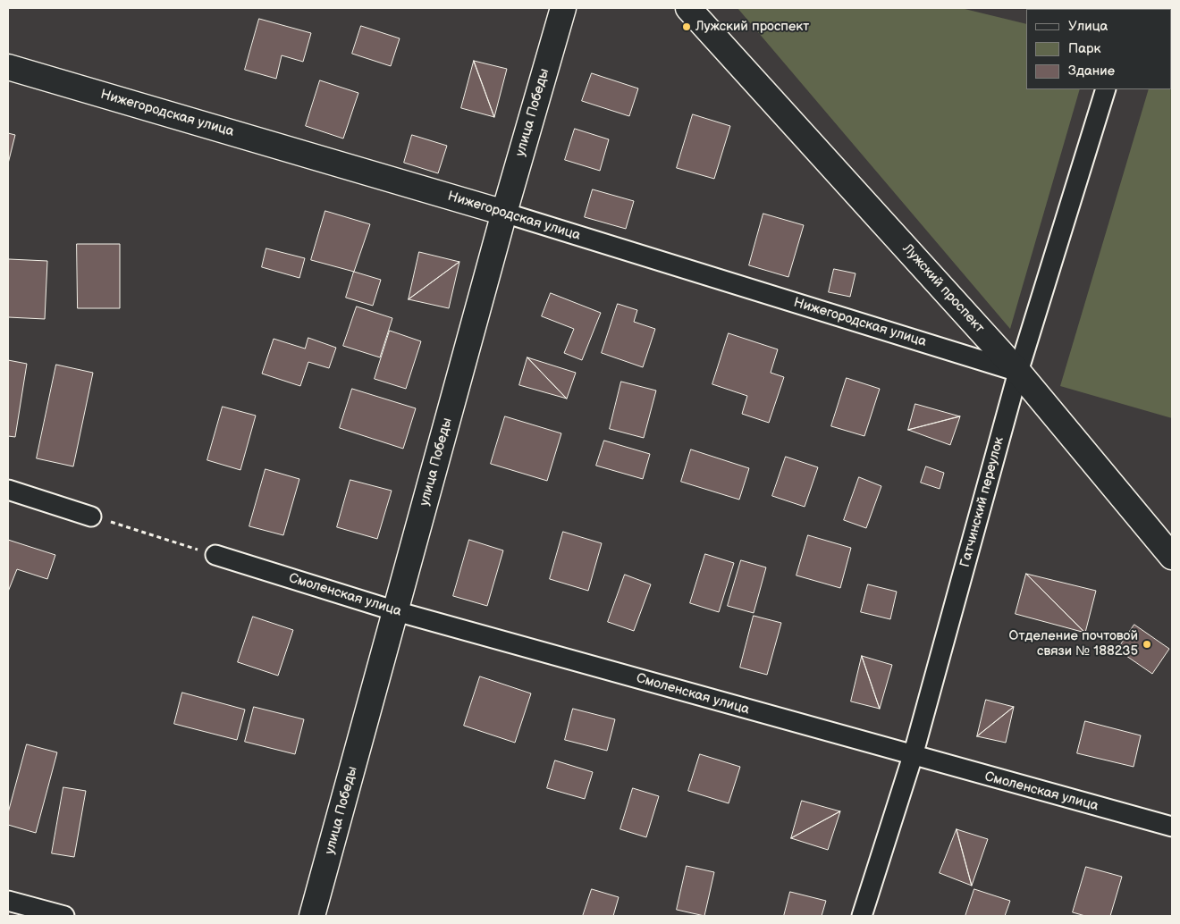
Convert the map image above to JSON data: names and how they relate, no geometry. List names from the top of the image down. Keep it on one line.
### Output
{"streets":{"street":["улица Победы","Нижегородская улица","Лужский проспект","Гатчинский переулок","Смоленская улица"]},"crossings":[["улица Победы","Нижегородская улица"],["улица Победы","Смоленская улица"],["Нижегородская улица","Лужский проспект"],["Нижегородская улица","Гатчинский переулок"],["Лужский проспект","Гатчинский переулок"],["Гатчинский переулок","Смоленская улица"]],"places":["Лужский проспект","Отделение почтовой связи № 188235"],"legend":["Улица","Парк","Здание"]}
